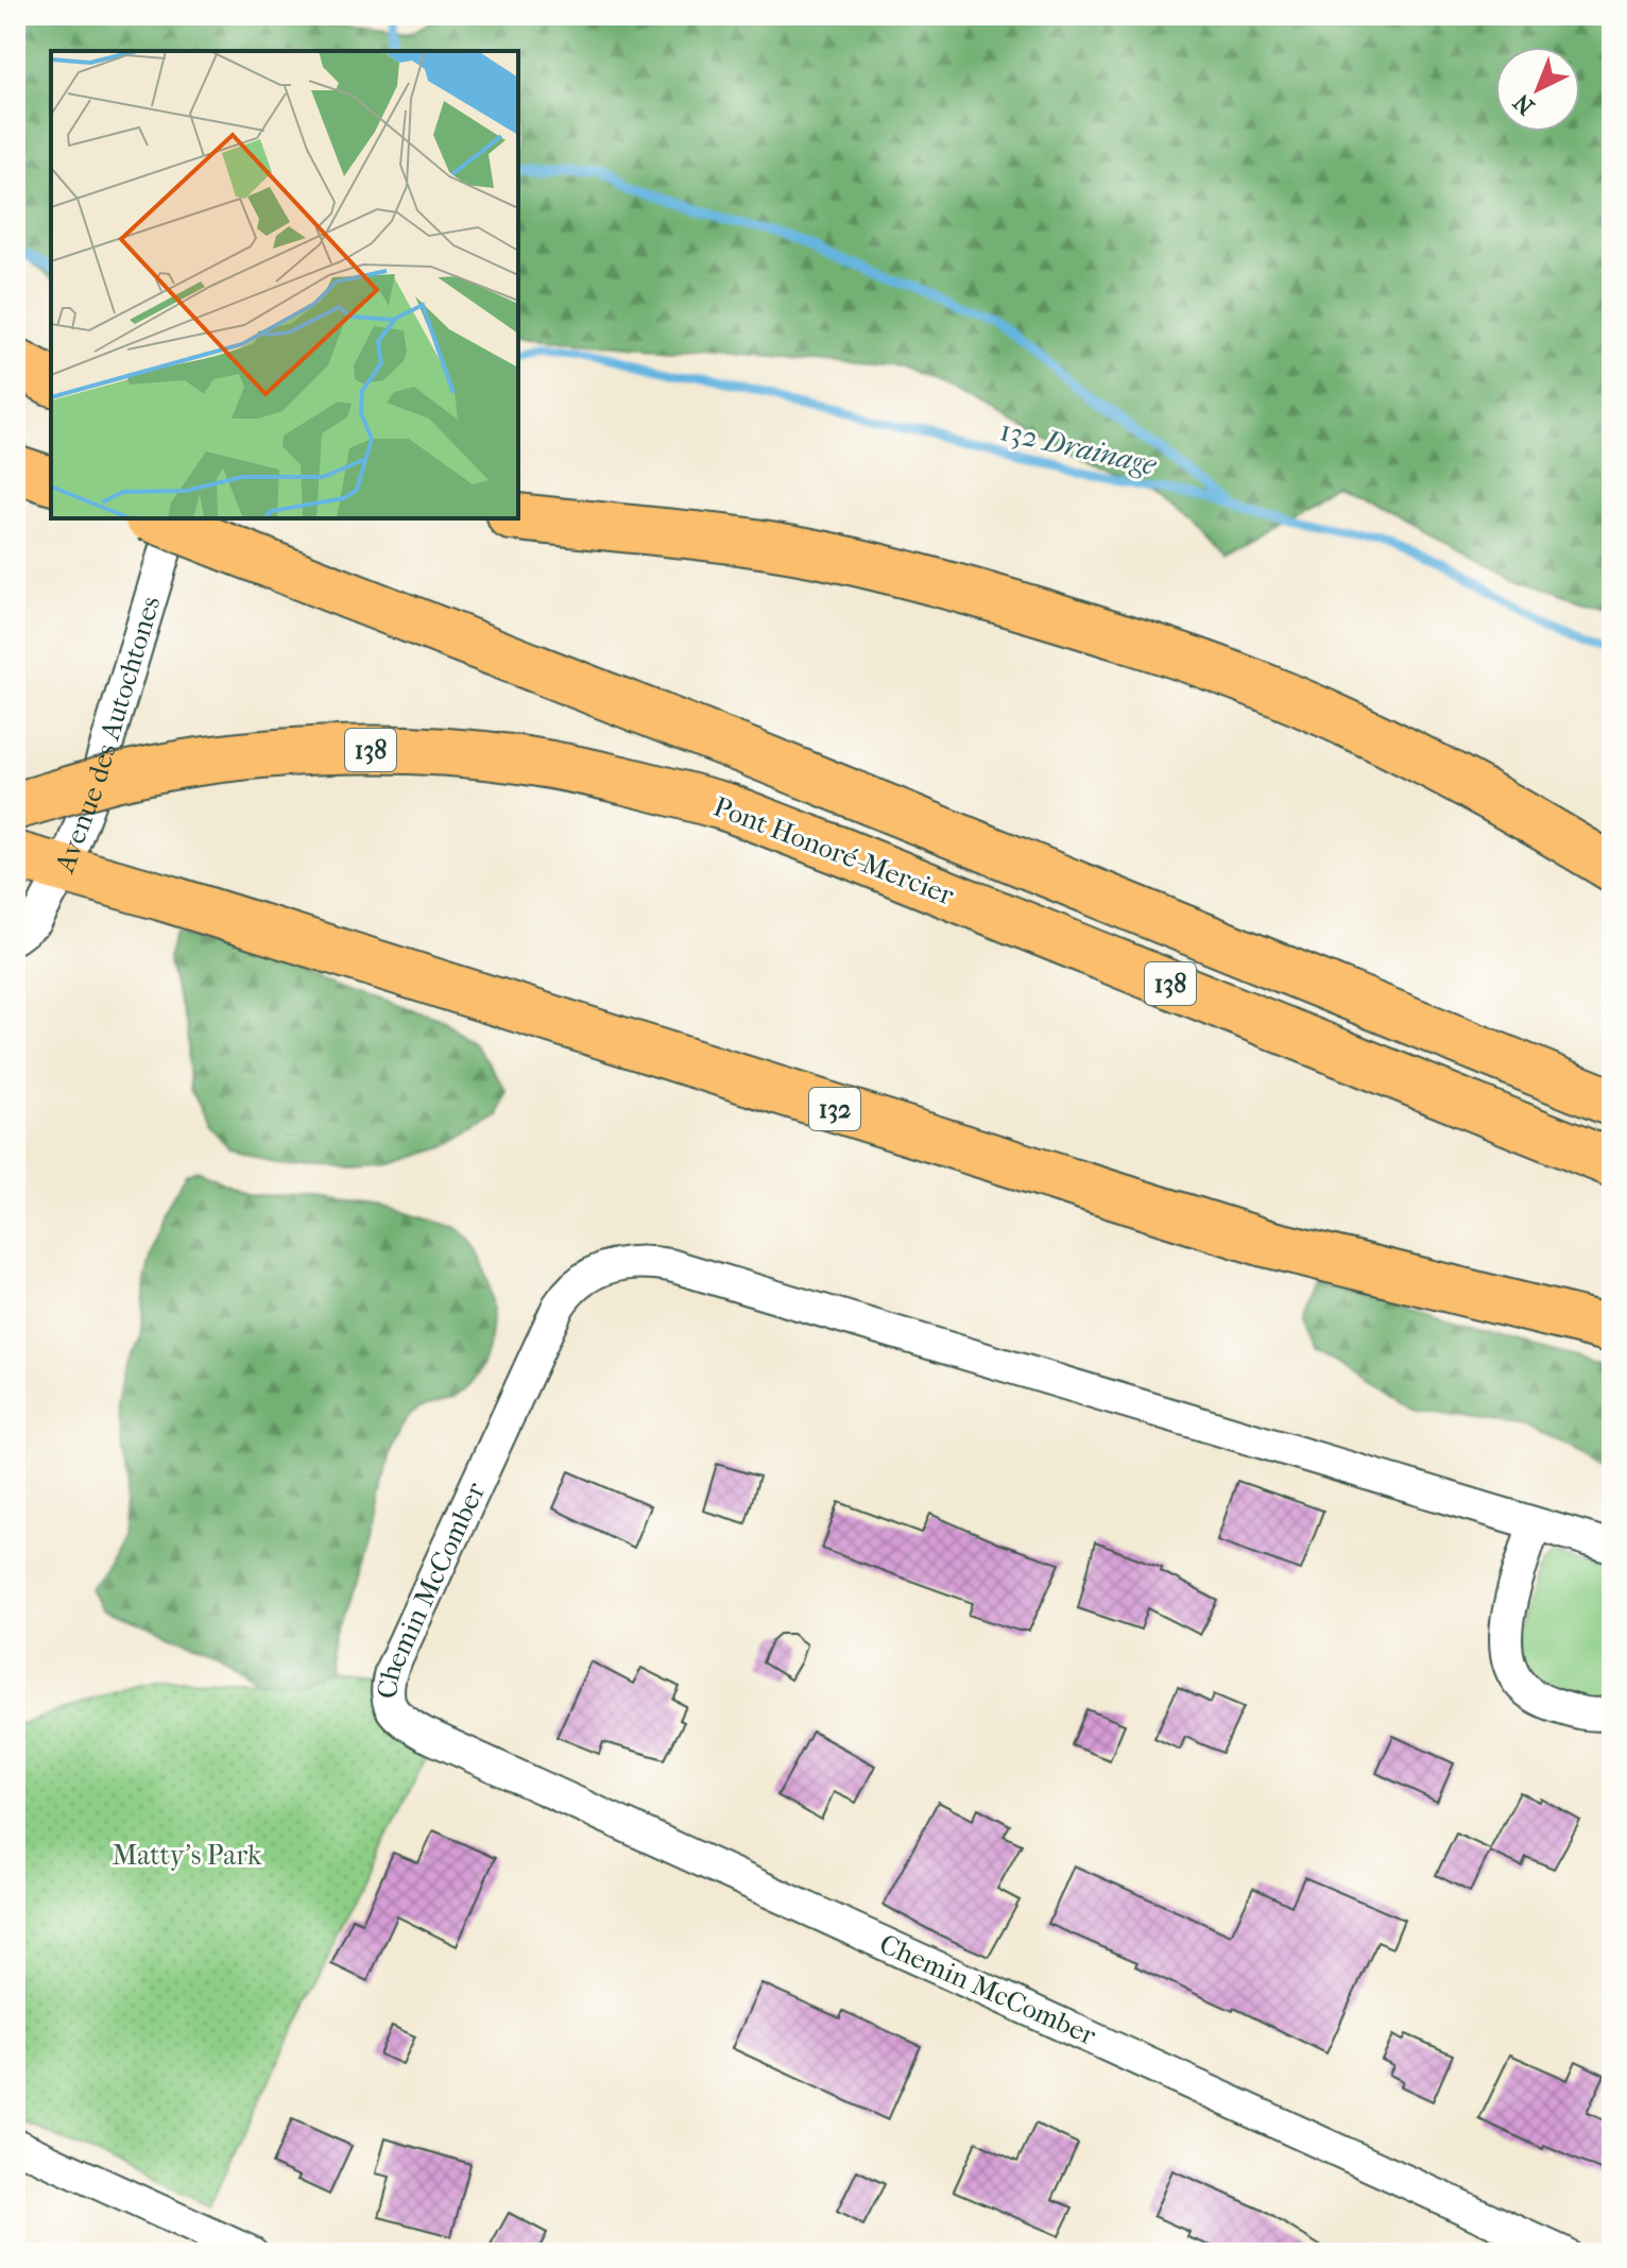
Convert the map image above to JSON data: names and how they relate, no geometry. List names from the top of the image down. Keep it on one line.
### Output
{"streets":{"highway":["138","Pont Honoré-Mercier","132"],"street":["Avenue des Autochtones","Chemin McComber"]},"crossings":[["Avenue des Autochtones","132"]],"water":["132 Drainage"],"parks":["Matty's Park"],"north":"bottom left"}
